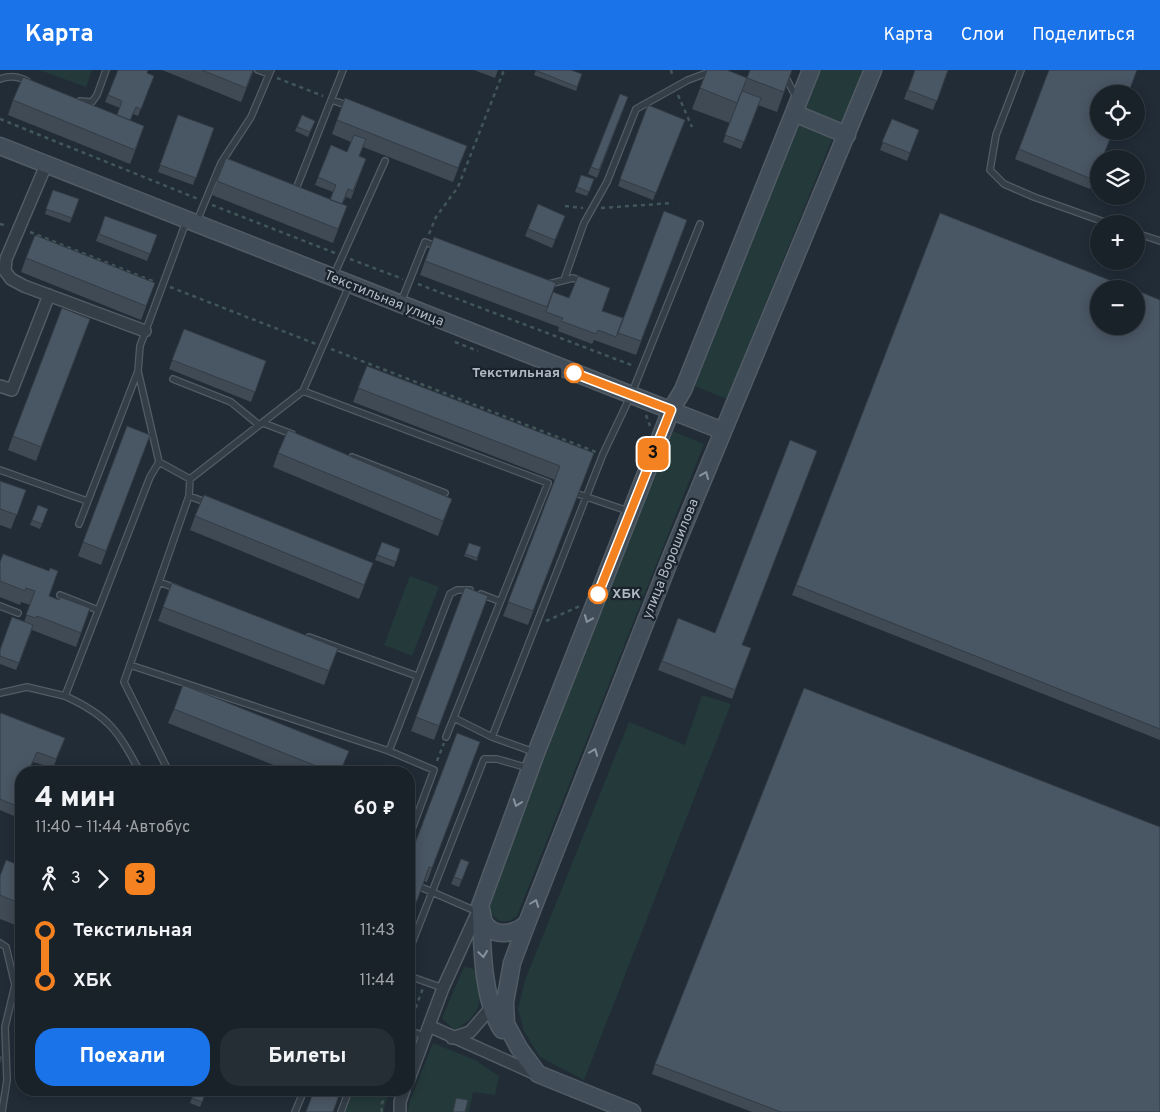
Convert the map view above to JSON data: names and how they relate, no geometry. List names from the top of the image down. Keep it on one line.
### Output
{"streets":{"main road":["Текстильная улица","улица Ворошилова"]},"crossings":[["Текстильная улица","улица Ворошилова"]],"places":["Текстильная","ХБК"],"lines":["bus line 3"],"page":{"header":"Карта","nav":["Карта","Слои","Поделиться"],"on_map":"3","map_buttons":["+","−"],"heading":["4 мин","11:40 – 11:44 · Автобус","60 ₽"],"legs":["3","3"],"list":[{"name":"Текстильная","value":"11:43"},{"name":"ХБК","value":"11:44"}],"buttons":["Поехали","Билеты"]}}
